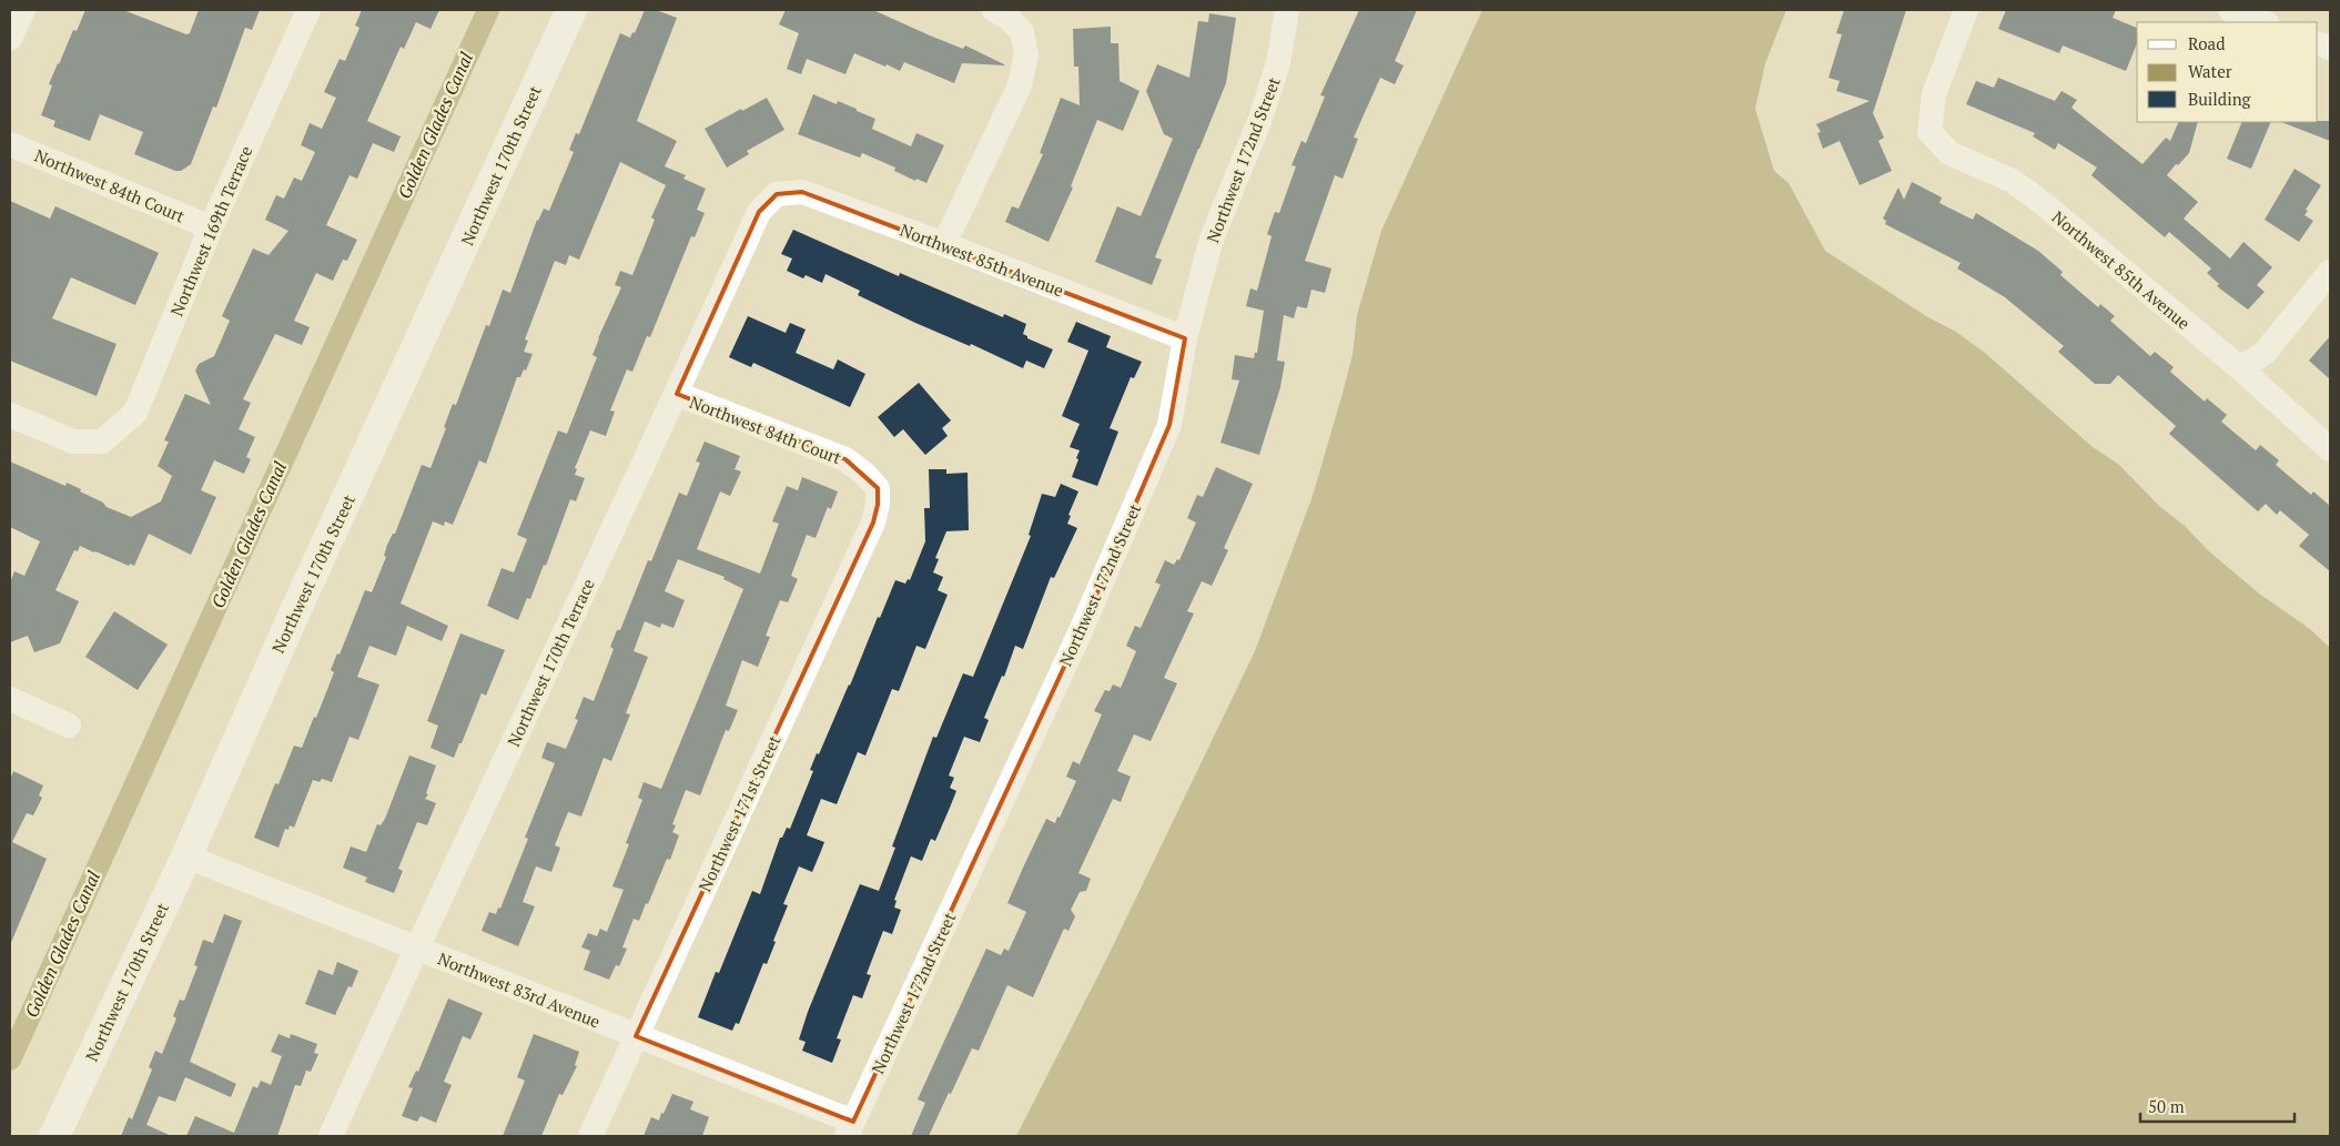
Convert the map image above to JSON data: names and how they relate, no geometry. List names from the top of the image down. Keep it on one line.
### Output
{"streets":{"street":["Northwest 172nd Street","Northwest 170th Street","Northwest 84th Court","Northwest 169th Terrace","Northwest 85th Avenue","Northwest 170th Terrace","Northwest 171st Street","Northwest 83rd Avenue"]},"crossings":[["Northwest 172nd Street","Northwest 85th Avenue"],["Northwest 172nd Street","Northwest 83rd Avenue"],["Northwest 170th Street","Northwest 83rd Avenue"],["Northwest 84th Court","Northwest 169th Terrace"],["Northwest 84th Court","Northwest 170th Terrace"],["Northwest 84th Court","Northwest 171st Street"],["Northwest 85th Avenue","Northwest 170th Terrace"],["Northwest 170th Terrace","Northwest 83rd Avenue"],["Northwest 171st Street","Northwest 83rd Avenue"]],"water":["Golden Glades Canal"],"legend":["Road","Water","Building"],"scale_bar":"50 m"}
